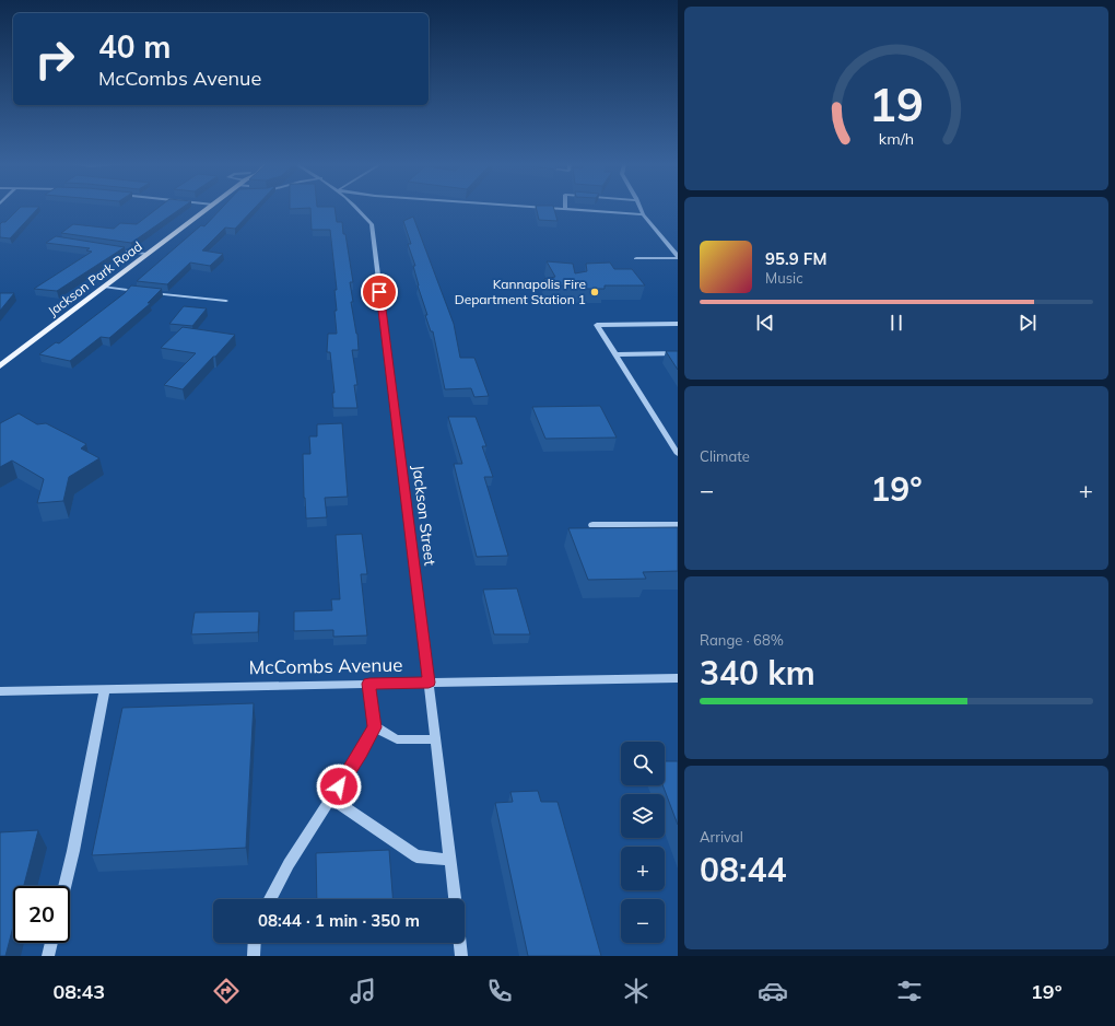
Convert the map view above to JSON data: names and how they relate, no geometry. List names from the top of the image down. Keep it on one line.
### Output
{"streets":{"main road":["Jackson Park Road"],"street":["Jackson Street","McCombs Avenue"]},"crossings":[["Jackson Street","McCombs Avenue"]],"places":["Kannapolis Fire Department Station 1"],"page":{"turn":["40 m","McCombs Avenue"],"song":["95.9 FM","Music"],"tile":["Climate",["Range · 68%","340 km"],["Arrival","08:44"]],"heat":["−","19°","+"],"map_buttons":["+","−"],"limit":"20","trip":"08:44 · 1 min · 350 m","tabs":["08:43","19°"],"gauge":["19","km/h"]}}
